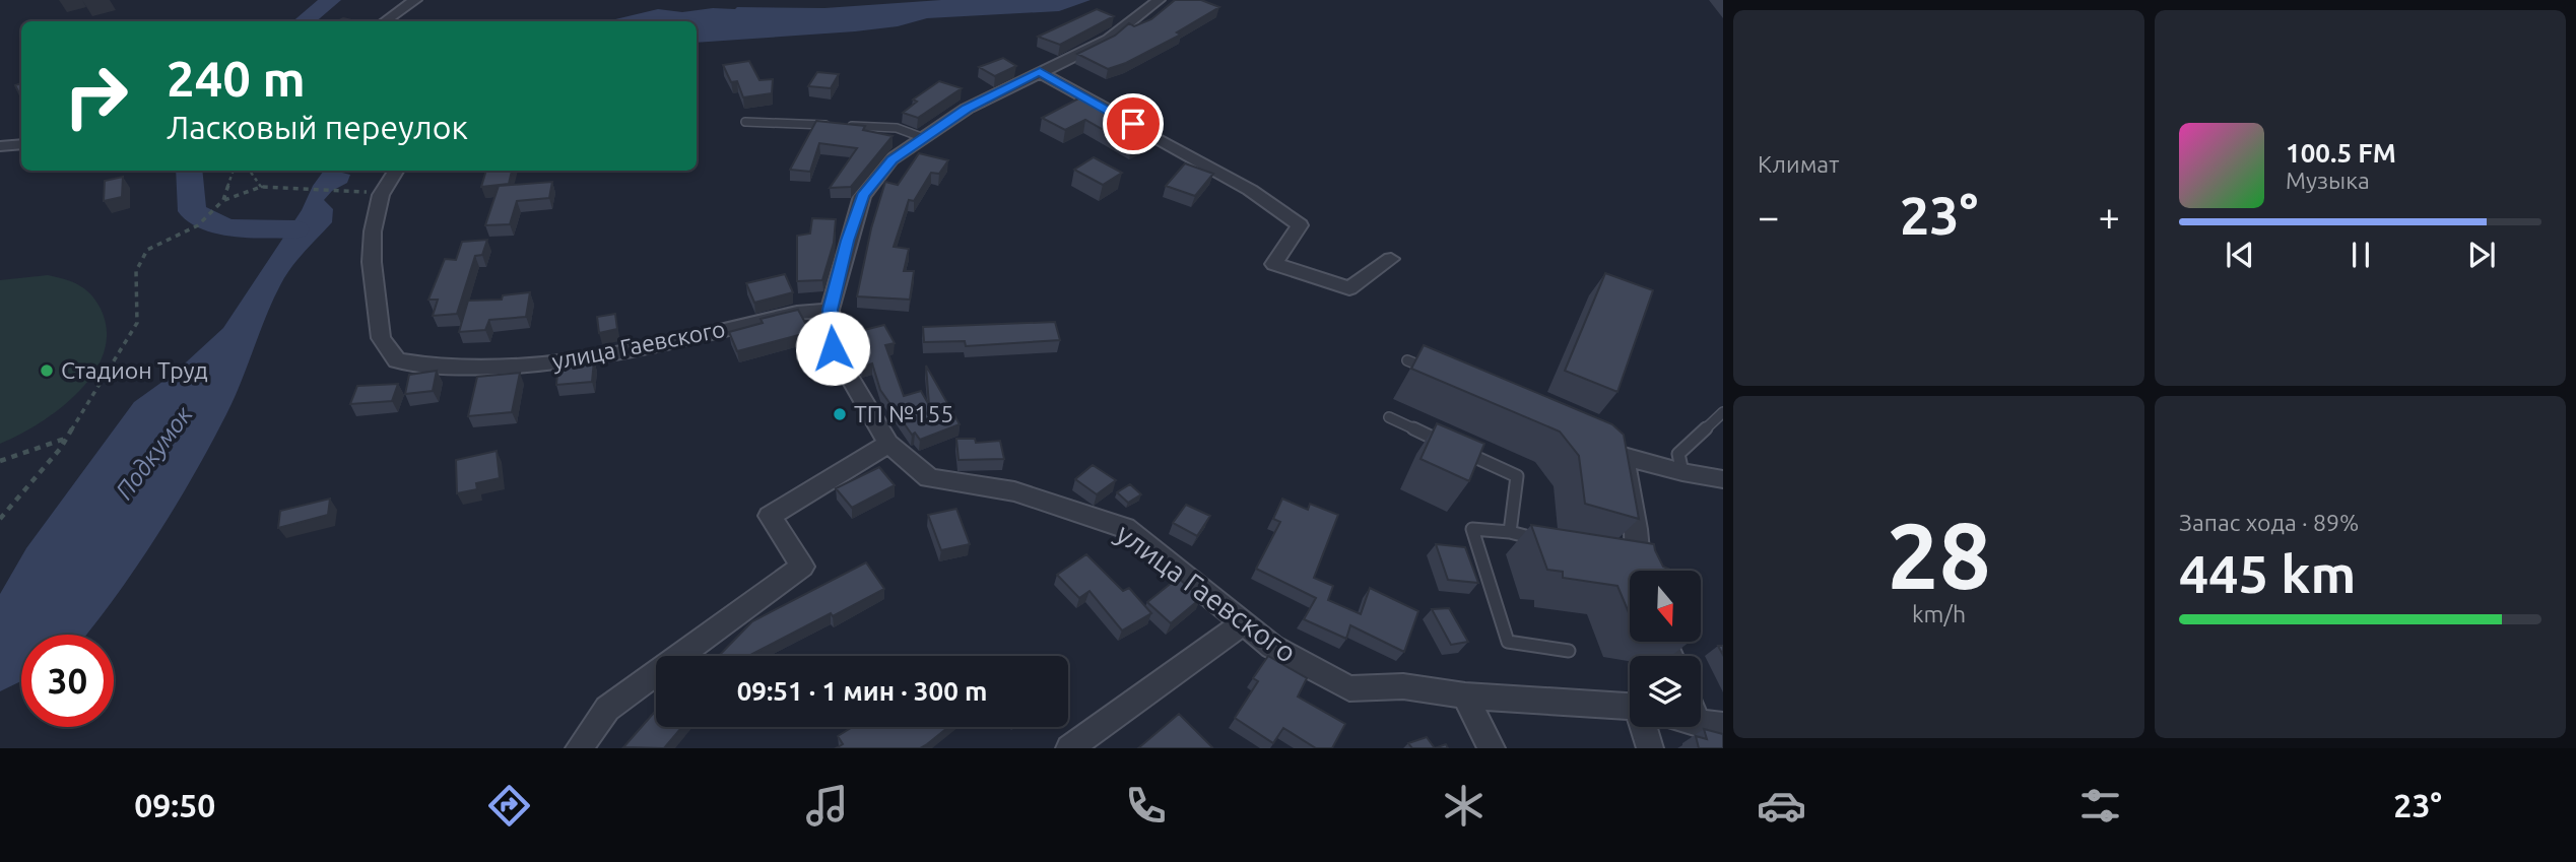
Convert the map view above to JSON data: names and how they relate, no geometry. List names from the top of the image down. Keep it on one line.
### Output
{"streets":{"street":["улица Гаевского"]},"water":["Подкумок"],"places":["Стадион Труд","ТП №155"],"north":"bottom","page":{"tile":["Климат",["28","km/h"],["Запас хода · 89%","445 km"]],"turn":["240 m","Ласковый переулок"],"song":["100.5 FM","Музыка"],"heat":["−","23°","+"],"limit":"30","trip":"09:51 · 1 мин · 300 m","tabs":["09:50","23°"]}}
